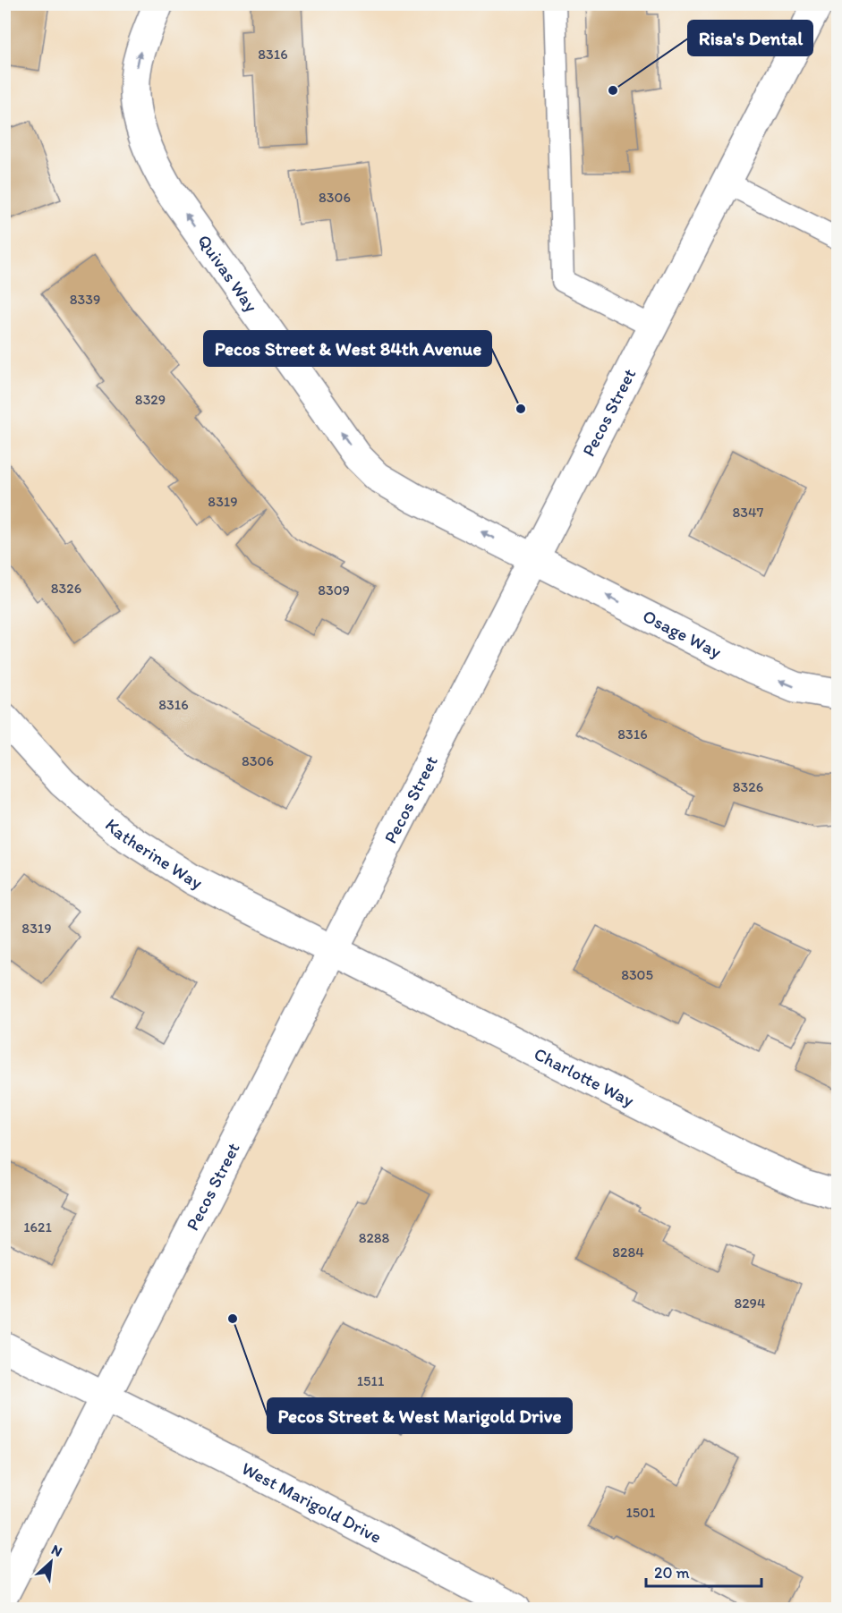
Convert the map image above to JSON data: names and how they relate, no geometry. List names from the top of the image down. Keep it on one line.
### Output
{"streets":{"street":["Quivas Way","Pecos Street","Osage Way","Katherine Way","Charlotte Way","West Marigold Drive"]},"crossings":[["Quivas Way","Pecos Street"],["Quivas Way","Osage Way"],["Pecos Street","Osage Way"],["Pecos Street","Katherine Way"],["Pecos Street","Charlotte Way"],["Pecos Street","West Marigold Drive"],["Katherine Way","Charlotte Way"]],"one_way":["Quivas Way","Osage Way"],"places":["Risa's Dental","Pecos Street & West 84th Avenue","Pecos Street & West Marigold Drive"],"house_numbers":["8316","8306","8339","8329","8319","8347","8326","8309","8316","8316","8306","8326","8319","8305","1621","8288","8284","8294","1511","1501"],"scale_bar":"20 m","north":"top right"}
